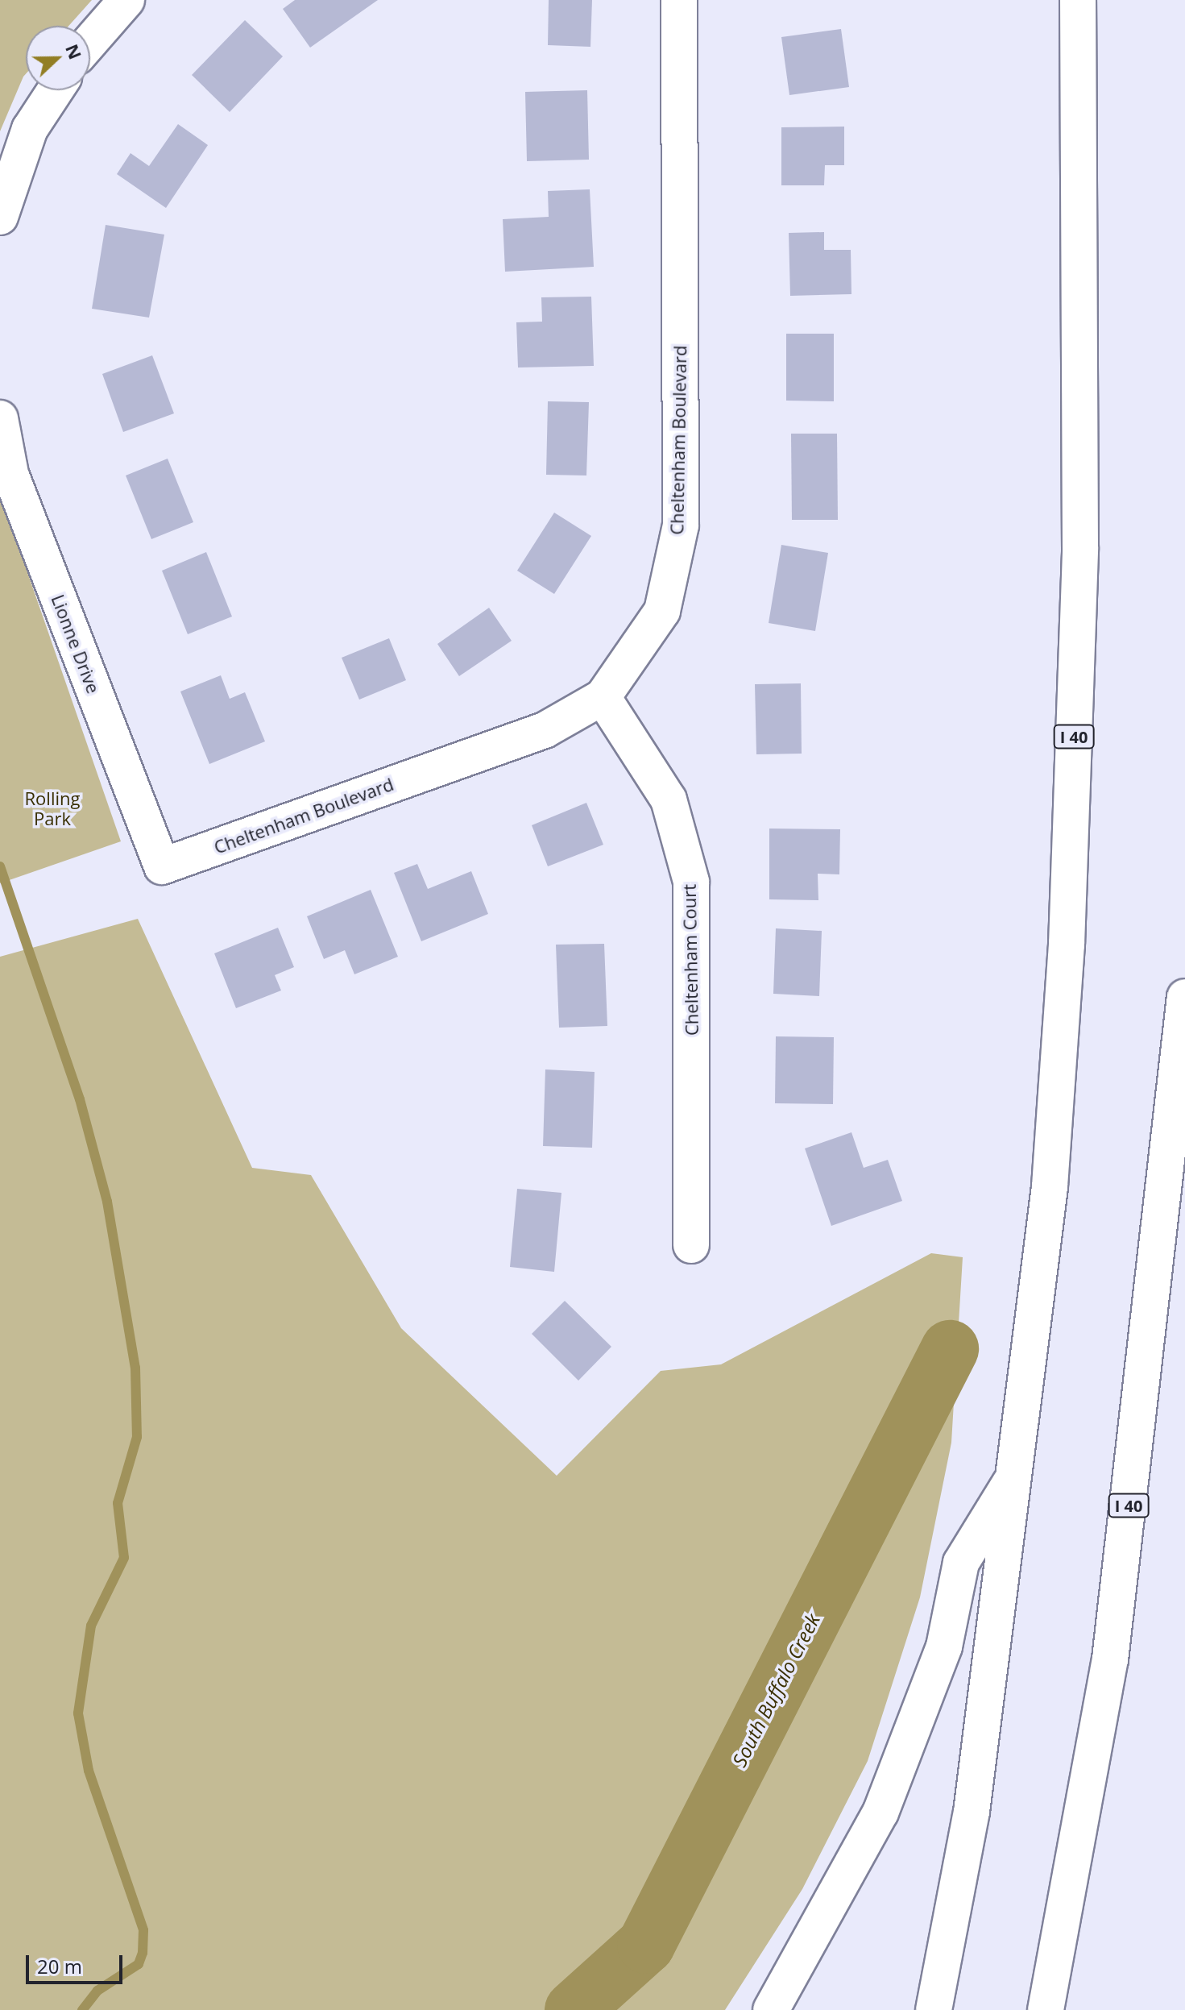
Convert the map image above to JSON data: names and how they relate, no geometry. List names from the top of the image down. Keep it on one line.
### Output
{"streets":{"main road":["Cheltenham Boulevard","Lionne Drive","I 40","Cheltenham Court"]},"crossings":[["Cheltenham Boulevard","Lionne Drive"],["Cheltenham Boulevard","Cheltenham Court"]],"water":["South Buffalo Creek"],"parks":["Rolling Park"],"scale_bar":"20 m","north":"right"}
